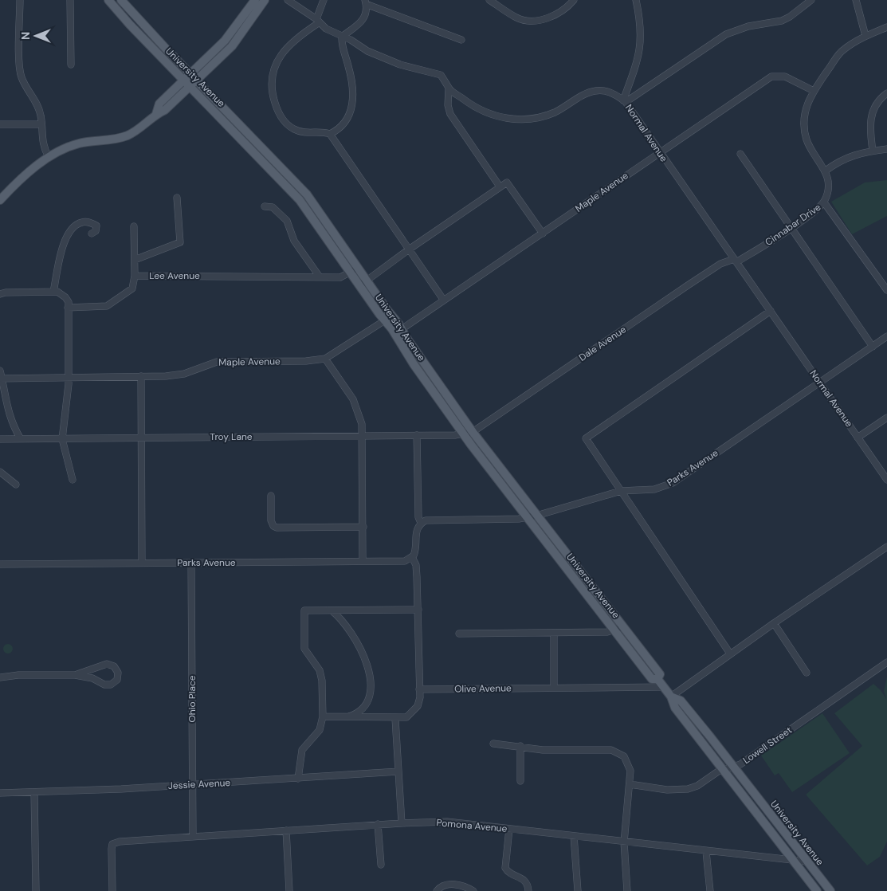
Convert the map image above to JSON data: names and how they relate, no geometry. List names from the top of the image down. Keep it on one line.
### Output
{"streets":{"main road":["University Avenue"],"street":["Normal Avenue","Maple Avenue","Cinnabar Drive","Lee Avenue","Dale Avenue","Troy Lane","Parks Avenue","Olive Avenue","Ohio Place","Lowell Street","Jessie Avenue","Pomona Avenue"]},"crossings":[["University Avenue","Maple Avenue"],["University Avenue","Lee Avenue"],["University Avenue","Dale Avenue"],["University Avenue","Troy Lane"],["University Avenue","Parks Avenue"],["University Avenue","Olive Avenue"],["University Avenue","Lowell Street"],["University Avenue","Pomona Avenue"],["Normal Avenue","Maple Avenue"],["Normal Avenue","Cinnabar Drive"],["Normal Avenue","Dale Avenue"],["Normal Avenue","Parks Avenue"],["Maple Avenue","Cinnabar Drive"],["Cinnabar Drive","Dale Avenue"],["Dale Avenue","Troy Lane"],["Parks Avenue","Ohio Place"],["Ohio Place","Jessie Avenue"],["Ohio Place","Pomona Avenue"]],"north":"left"}
